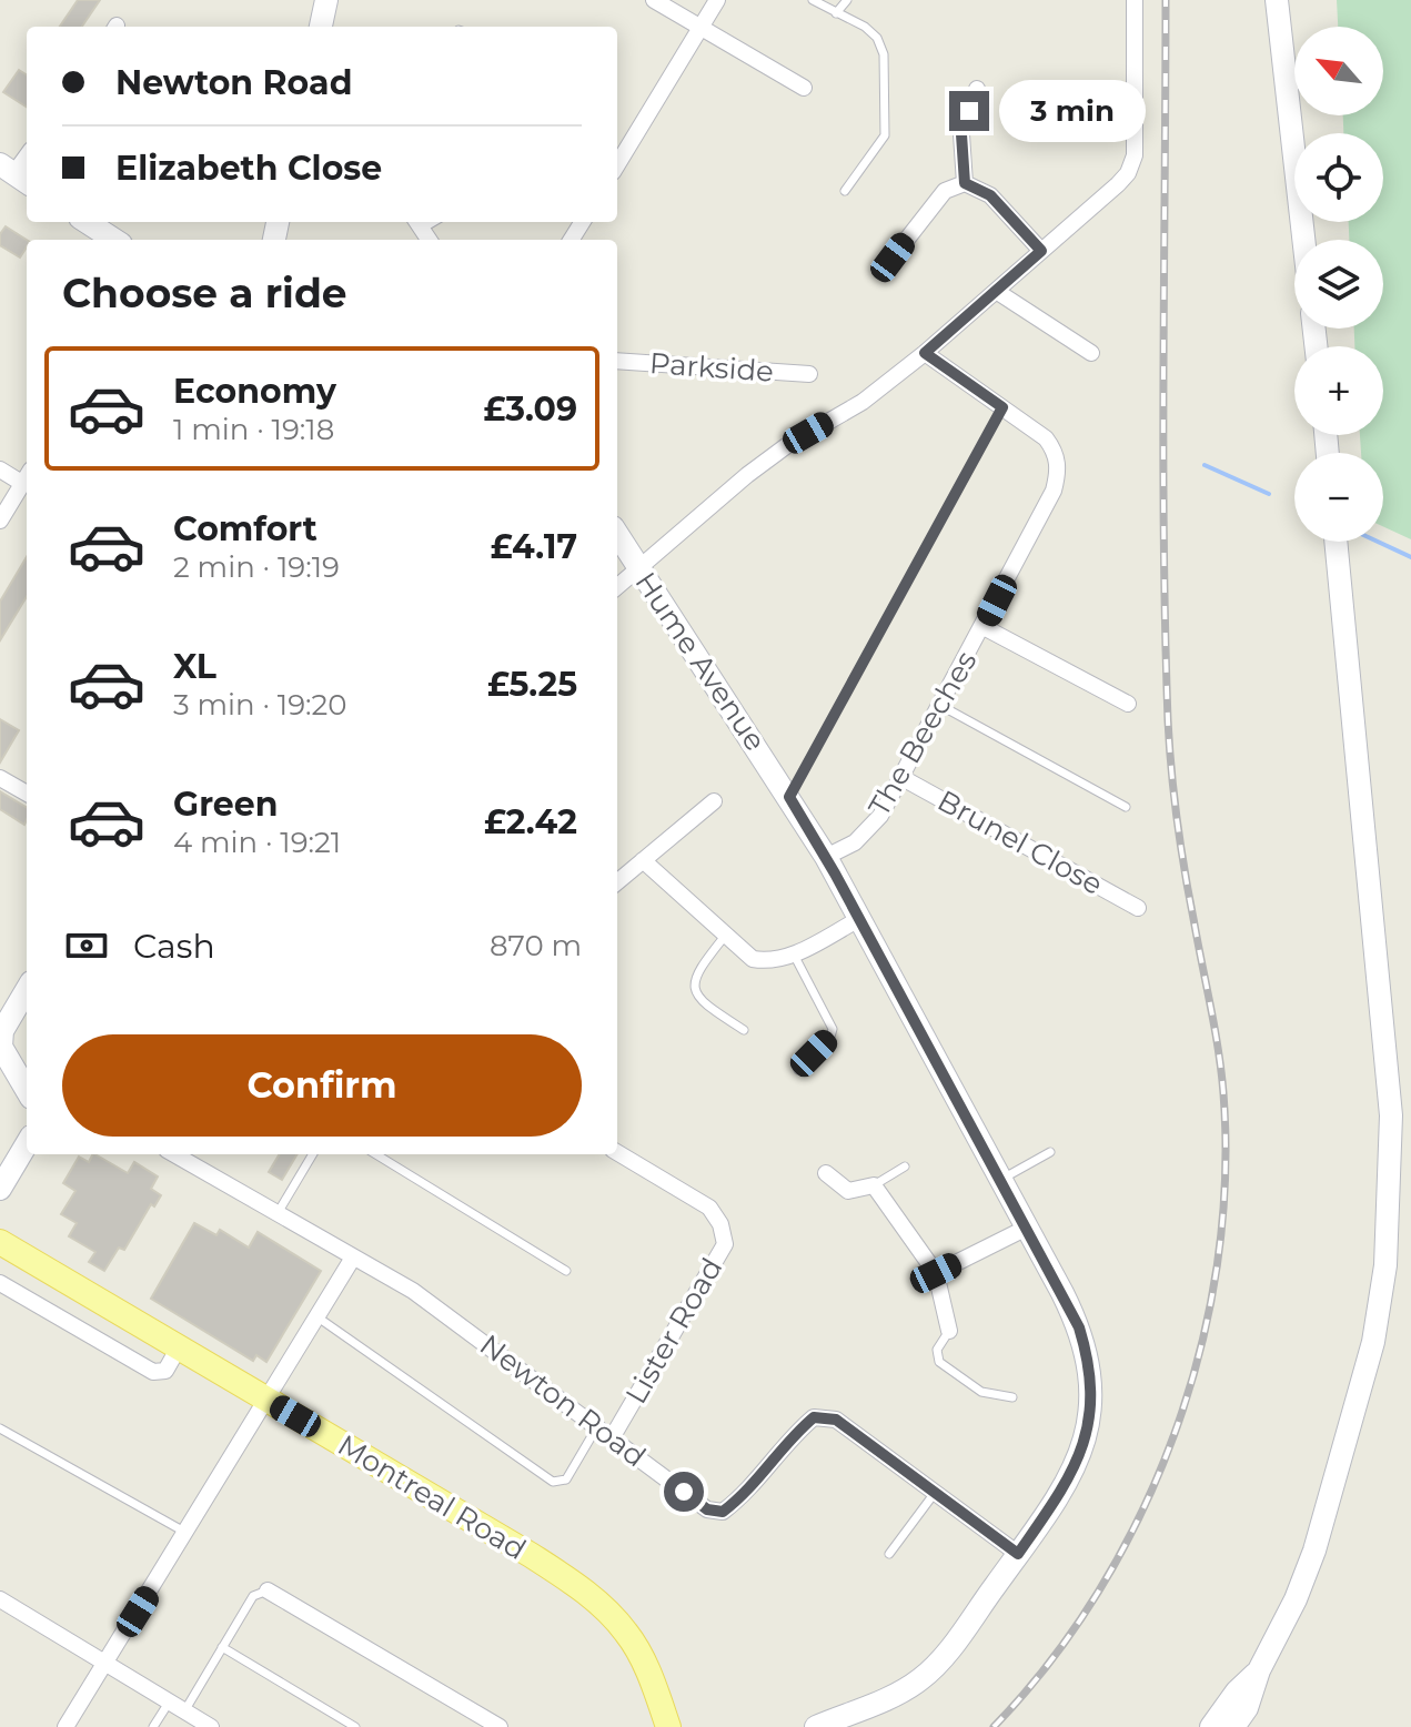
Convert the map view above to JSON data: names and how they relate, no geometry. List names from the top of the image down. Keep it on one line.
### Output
{"streets":{"main road":["Montreal Road"],"street":["Parkside","Hume Avenue","The Beeches","Brunel Close","Lister Road","Newton Road"]},"crossings":[["Hume Avenue","The Beeches"],["Hume Avenue","Newton Road"],["The Beeches","Brunel Close"],["Lister Road","Newton Road"]],"north":"top left","page":{"map_buttons":["+","−"],"banner":["Newton Road","Elizabeth Close"],"bubble":"3 min","heading":"Choose a ride","list":[{"name":"Economy","note":"1 min · 19:18","value":"£3.09"},{"name":"Comfort","note":"2 min · 19:19","value":"£4.17"},{"name":"XL","note":"3 min · 19:20","value":"£5.25"},{"name":"Green","note":"4 min · 19:21","value":"£2.42"}],"pay":["Cash","870 m"],"buttons":"Confirm"}}
